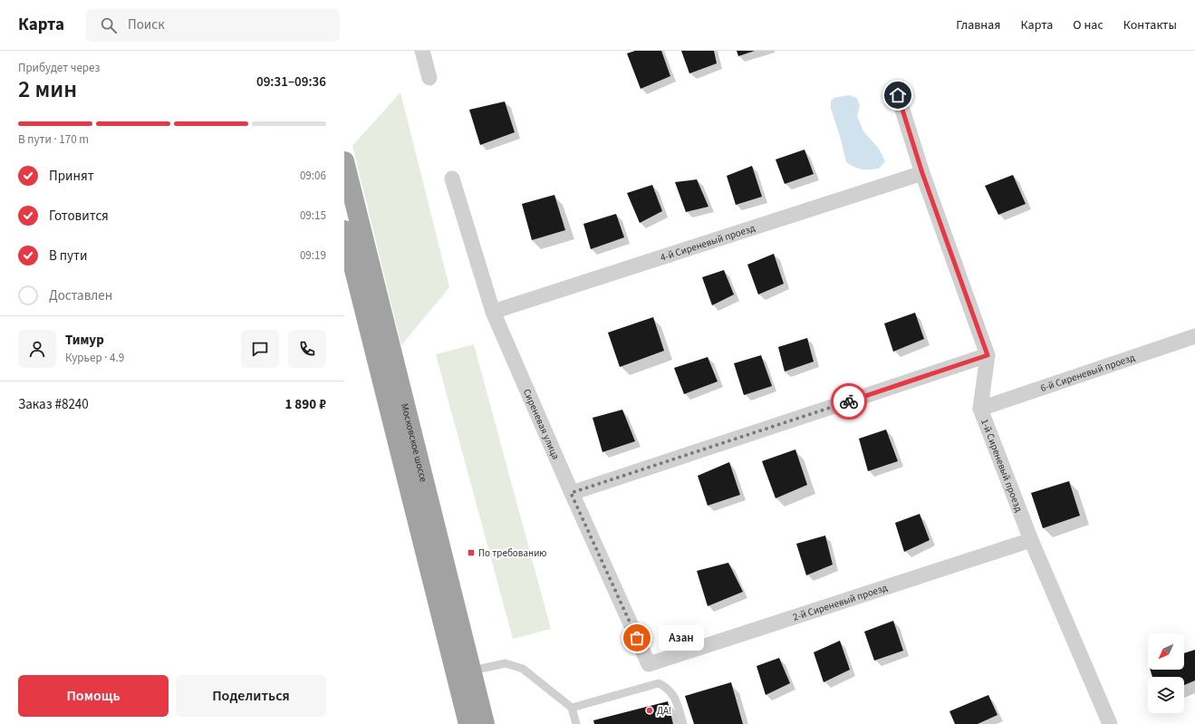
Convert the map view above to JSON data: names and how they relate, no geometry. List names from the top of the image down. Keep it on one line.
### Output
{"streets":{"highway":["Московское шоссе"],"street":["4-й Сиреневый проезд","6-й Сиреневый проезд","Сиреневая улица","1-й Сиреневый проезд","2-й Сиреневый проезд"]},"crossings":[["4-й Сиреневый проезд","Сиреневая улица"],["4-й Сиреневый проезд","1-й Сиреневый проезд"],["6-й Сиреневый проезд","1-й Сиреневый проезд"],["Сиреневая улица","2-й Сиреневый проезд"],["1-й Сиреневый проезд","2-й Сиреневый проезд"]],"places":{"transit":["По требованию"],"other":["Азан","ДА!"]},"north":"bottom left","page":{"header":"Карта","search":"Поиск","nav":["Главная","Карта","О нас","Контакты"],"heading":["2 мин","Прибудет через","09:31–09:36"],"panel":["Тимур","Курьер · 4.9","Заказ #8240","1 890 ₽"],"bar":"В пути · 170 m","list":[["Принят","09:06"],["Готовится","09:15"],["В пути","09:19"],"Доставлен"],"bubble":"Азан","buttons":["Помощь","Поделиться"]}}
